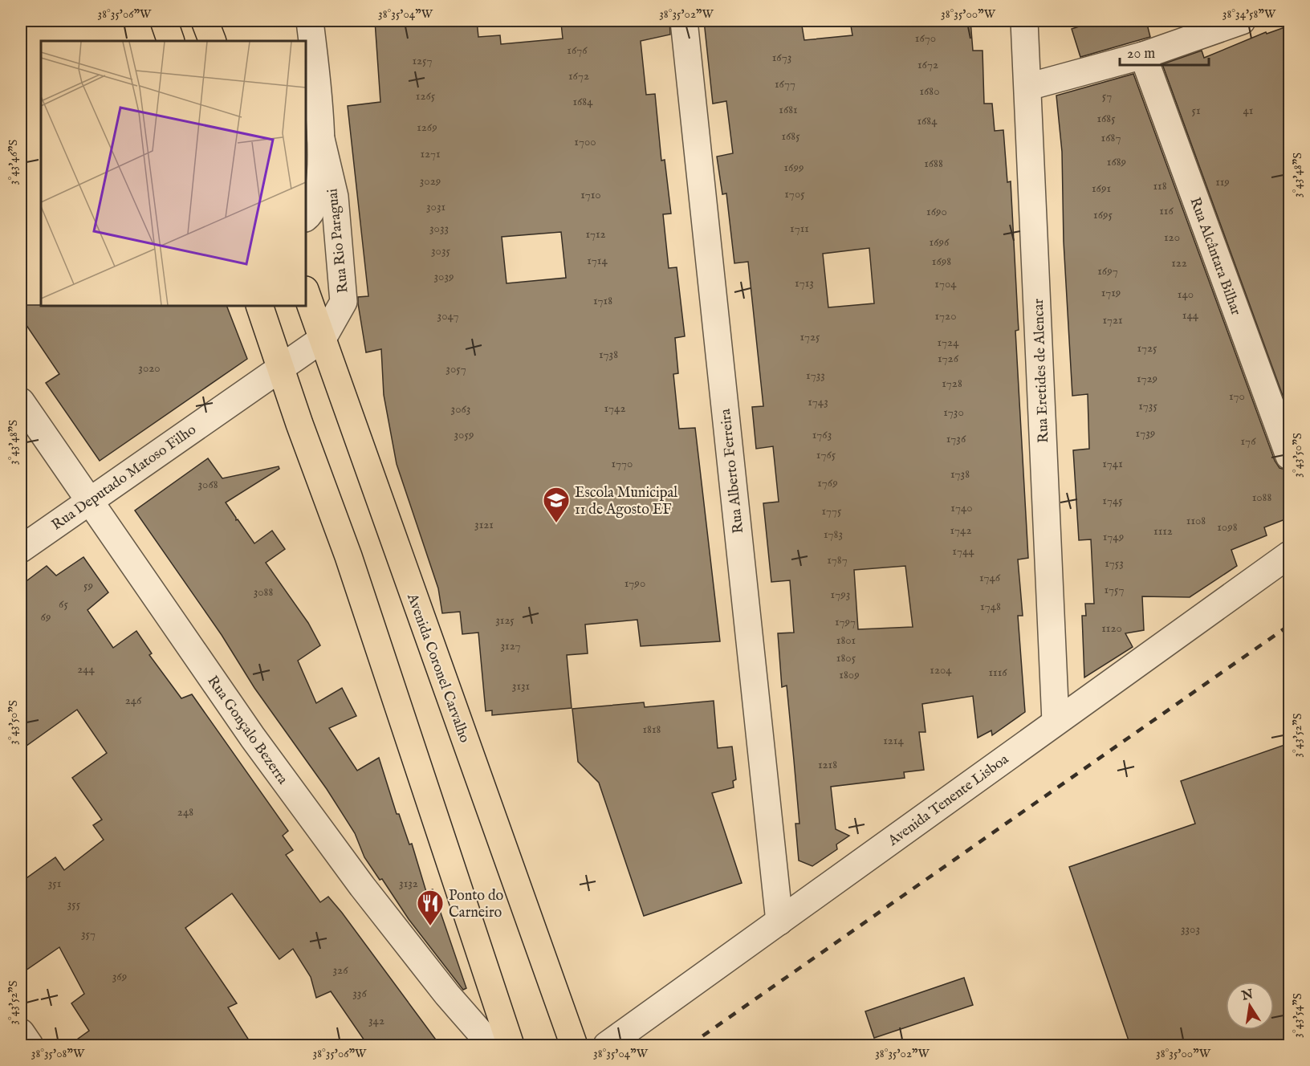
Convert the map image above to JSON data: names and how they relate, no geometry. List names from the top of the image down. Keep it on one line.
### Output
{"streets":{"main road":["Avenida Coronel Carvalho"],"street":["Rua Rio Paraguai","Rua Alcântara Bilhar","Rua Eretides de Alencar","Rua Alberto Ferreira","Rua Deputado Matoso Filho","Rua Gonçalo Bezerra","Avenida Tenente Lisboa"]},"crossings":[["Rua Rio Paraguai","Rua Deputado Matoso Filho"],["Rua Rio Paraguai","Avenida Coronel Carvalho"],["Rua Eretides de Alencar","Avenida Tenente Lisboa"],["Rua Alberto Ferreira","Avenida Tenente Lisboa"],["Rua Deputado Matoso Filho","Avenida Coronel Carvalho"],["Rua Deputado Matoso Filho","Rua Gonçalo Bezerra"]],"places":{"school or university":["Escola Municipal 11 de Agosto EF"],"restaurant":["Ponto do Carneiro"]},"house_numbers":["1670","1676","1673","1257","1672","1672","1677","1680","1265","57","1684","1681","51","41","1685","1684","1269","1685","1687","1700","1271","1689","1688","1699","3029","119","118","1691","1705","1710","3031","116","1690","1695","3033","1711","1712","120","1696","3035","1714","1698","122","1697","3039","1713","1704","1719","140","1718","144","3047","1720","1721","1725","1724","1725","1738","1726","3020","3057","1733","1729","1728","170","1743","1735","1742","3063","1730","1739","3059","1763","1736","176","1765","1770","1741","1738","1769","3068","1088","1745","1740","1775","1108","3121","1098","1742","1112","1783","1749","1744","1787","1753","1746","1790","59","1757","3088","1793","65","1748","69","3125","1797","1120","1801","3127","1805","244","1204","1116","1809","3131","246","1818","1214","1218","248","351","3132","355","3303","357","326","369","336","342"],"scale_bar":"20 m","north":"top","coordinates":["38°35'06\"W","38°35'04\"W","38°35'02\"W","38°35'00\"W","38°34'58\"W","3°43'46\"S","3°43'48\"S","3°43'50\"S","3°43'52\"S","3°43'54\"S","38°35'08\"W"]}
